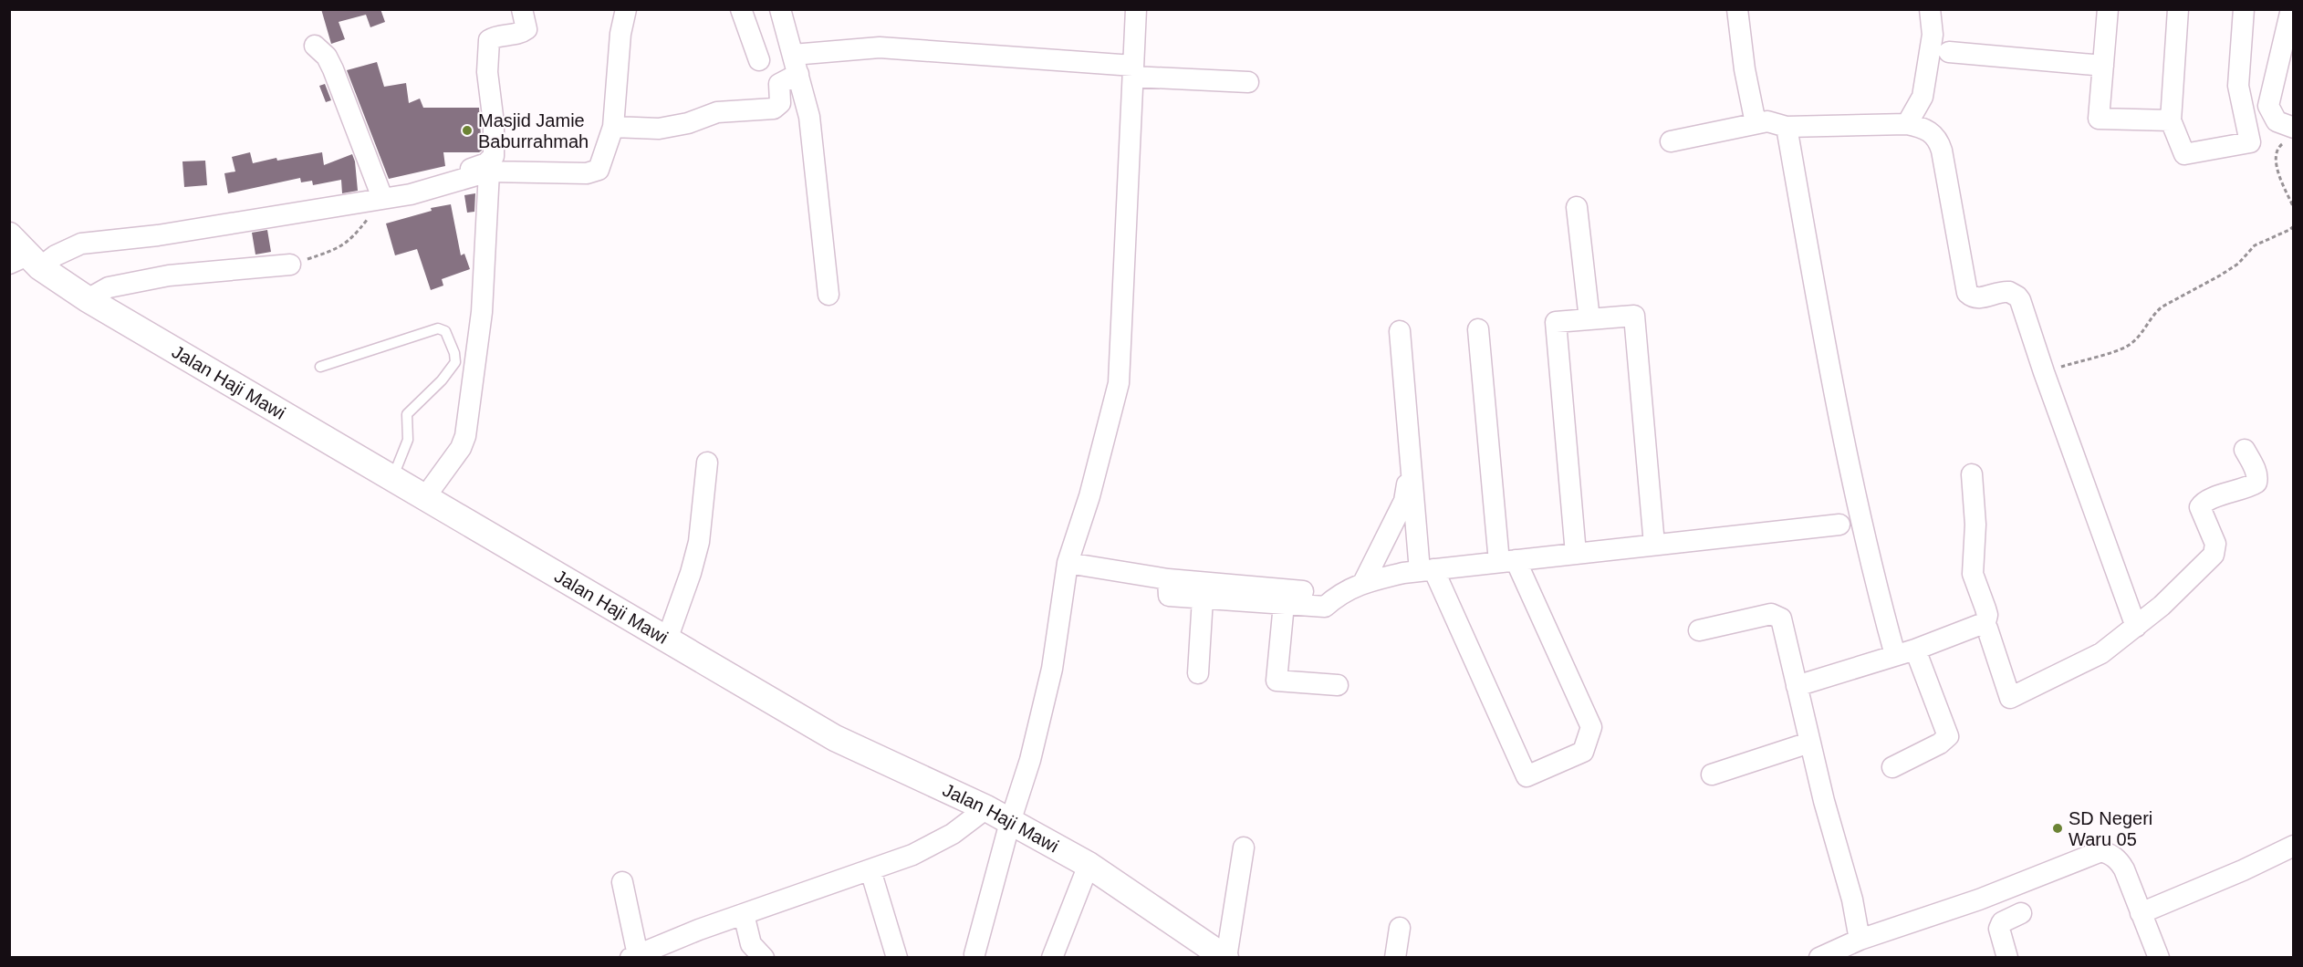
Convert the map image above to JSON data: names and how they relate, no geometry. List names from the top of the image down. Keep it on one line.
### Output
{"streets":{"street":["Jalan Haji Mawi"]},"places":["Masjid Jamie Baburrahmah","SD Negeri Waru 05"]}
